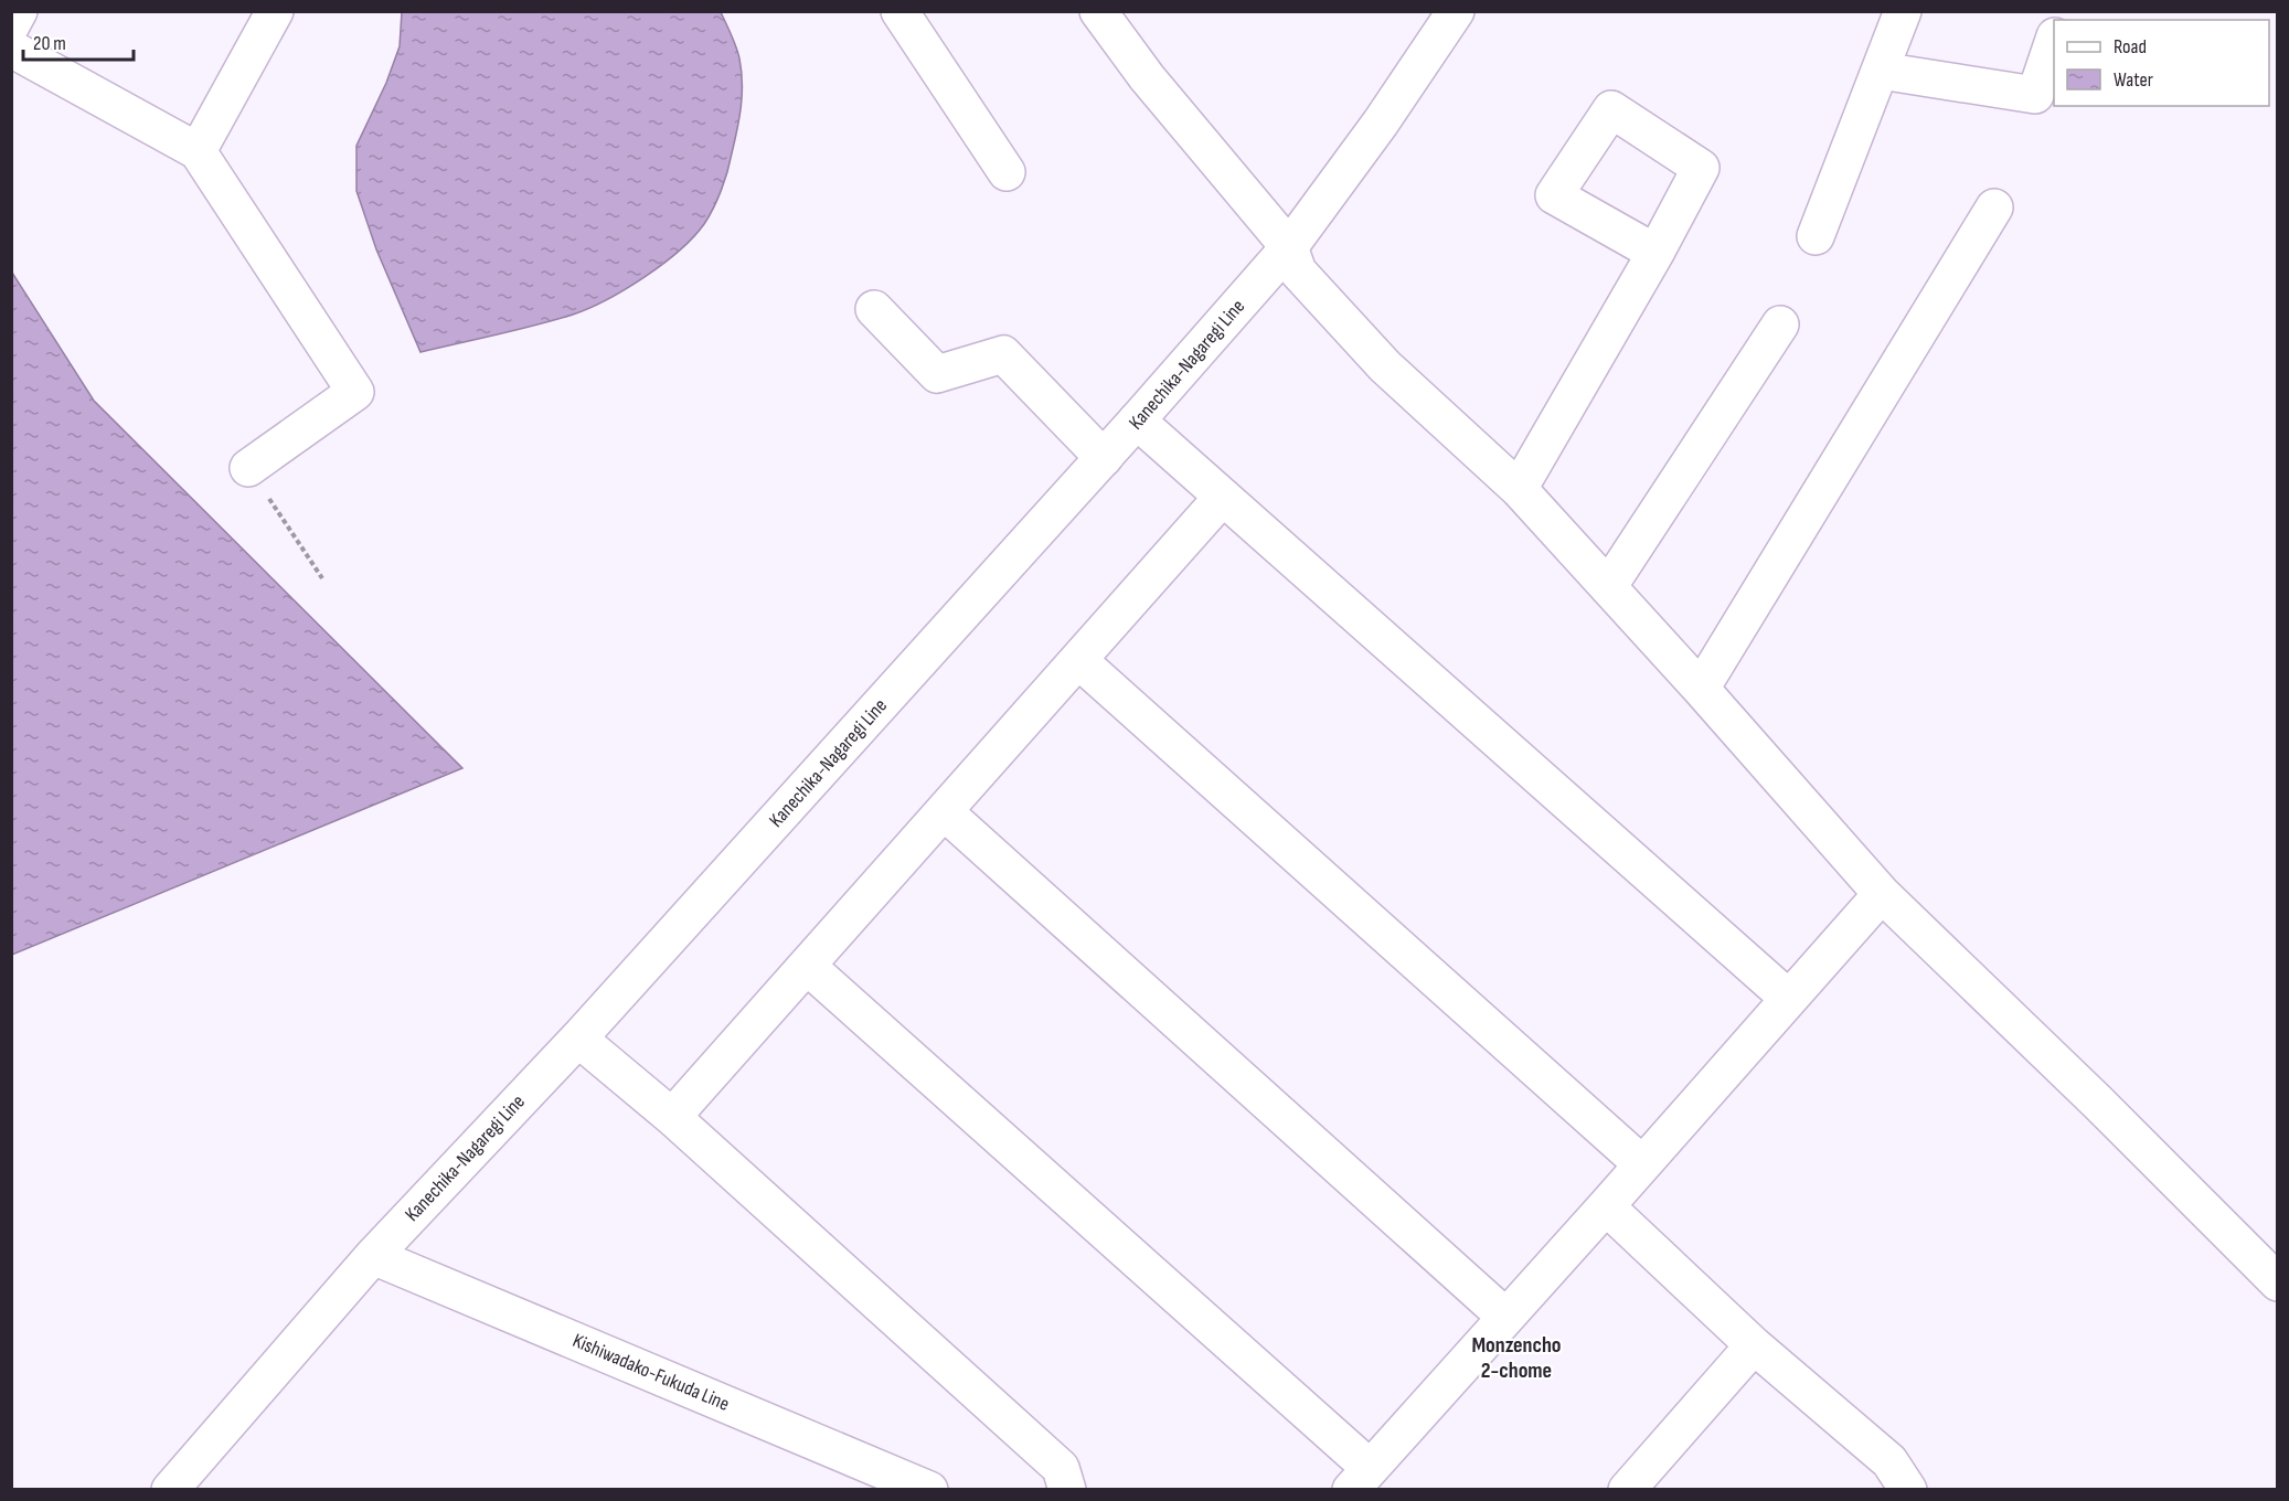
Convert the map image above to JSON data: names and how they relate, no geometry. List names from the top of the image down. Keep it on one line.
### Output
{"streets":{"street":["Kanechika-Nagaregi Line","Kishiwadako-Fukuda Line"]},"crossings":[["Kanechika-Nagaregi Line","Kishiwadako-Fukuda Line"]],"districts":["Monzencho 2-chome"],"legend":["Road","Water"],"scale_bar":"20 m"}
